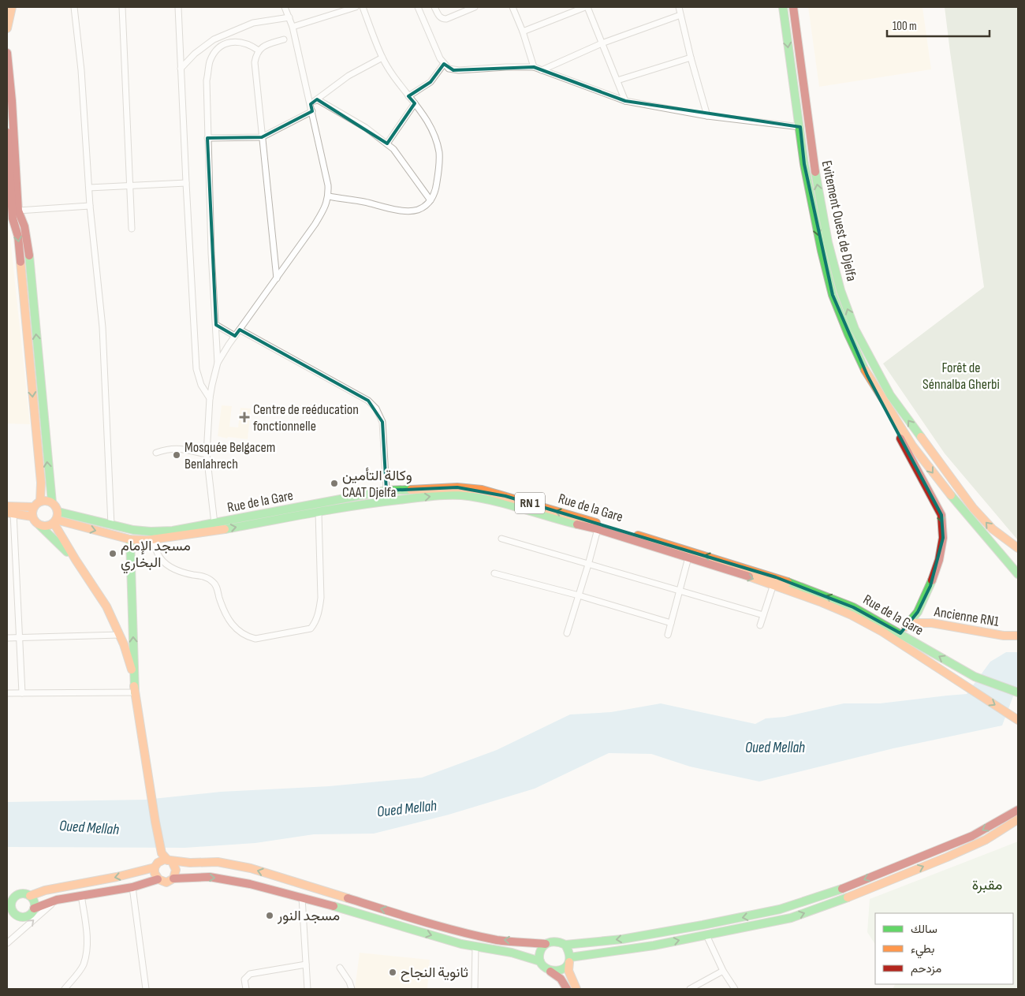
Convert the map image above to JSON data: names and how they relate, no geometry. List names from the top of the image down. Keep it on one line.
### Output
{"streets":{"main road":["Evitement Ouest de Djelfa","Rue de la Gare","RN 1","Ancienne RN1"]},"water":["Oued Mellah"],"parks":["Forêt de Sénnalba Gherbi","مقبرة"],"places":{"health":["Centre de reéducation fonctionnelle"],"other":["Mosquée Belgacem Benlahrech","وكالة التأمين CAAT Djelfa","مسجد الإمام البخاري","مسجد النور","ثانوية النجاح"]},"legend":["سالك","بطيء","مزدحم"],"scale_bar":"100 m"}
